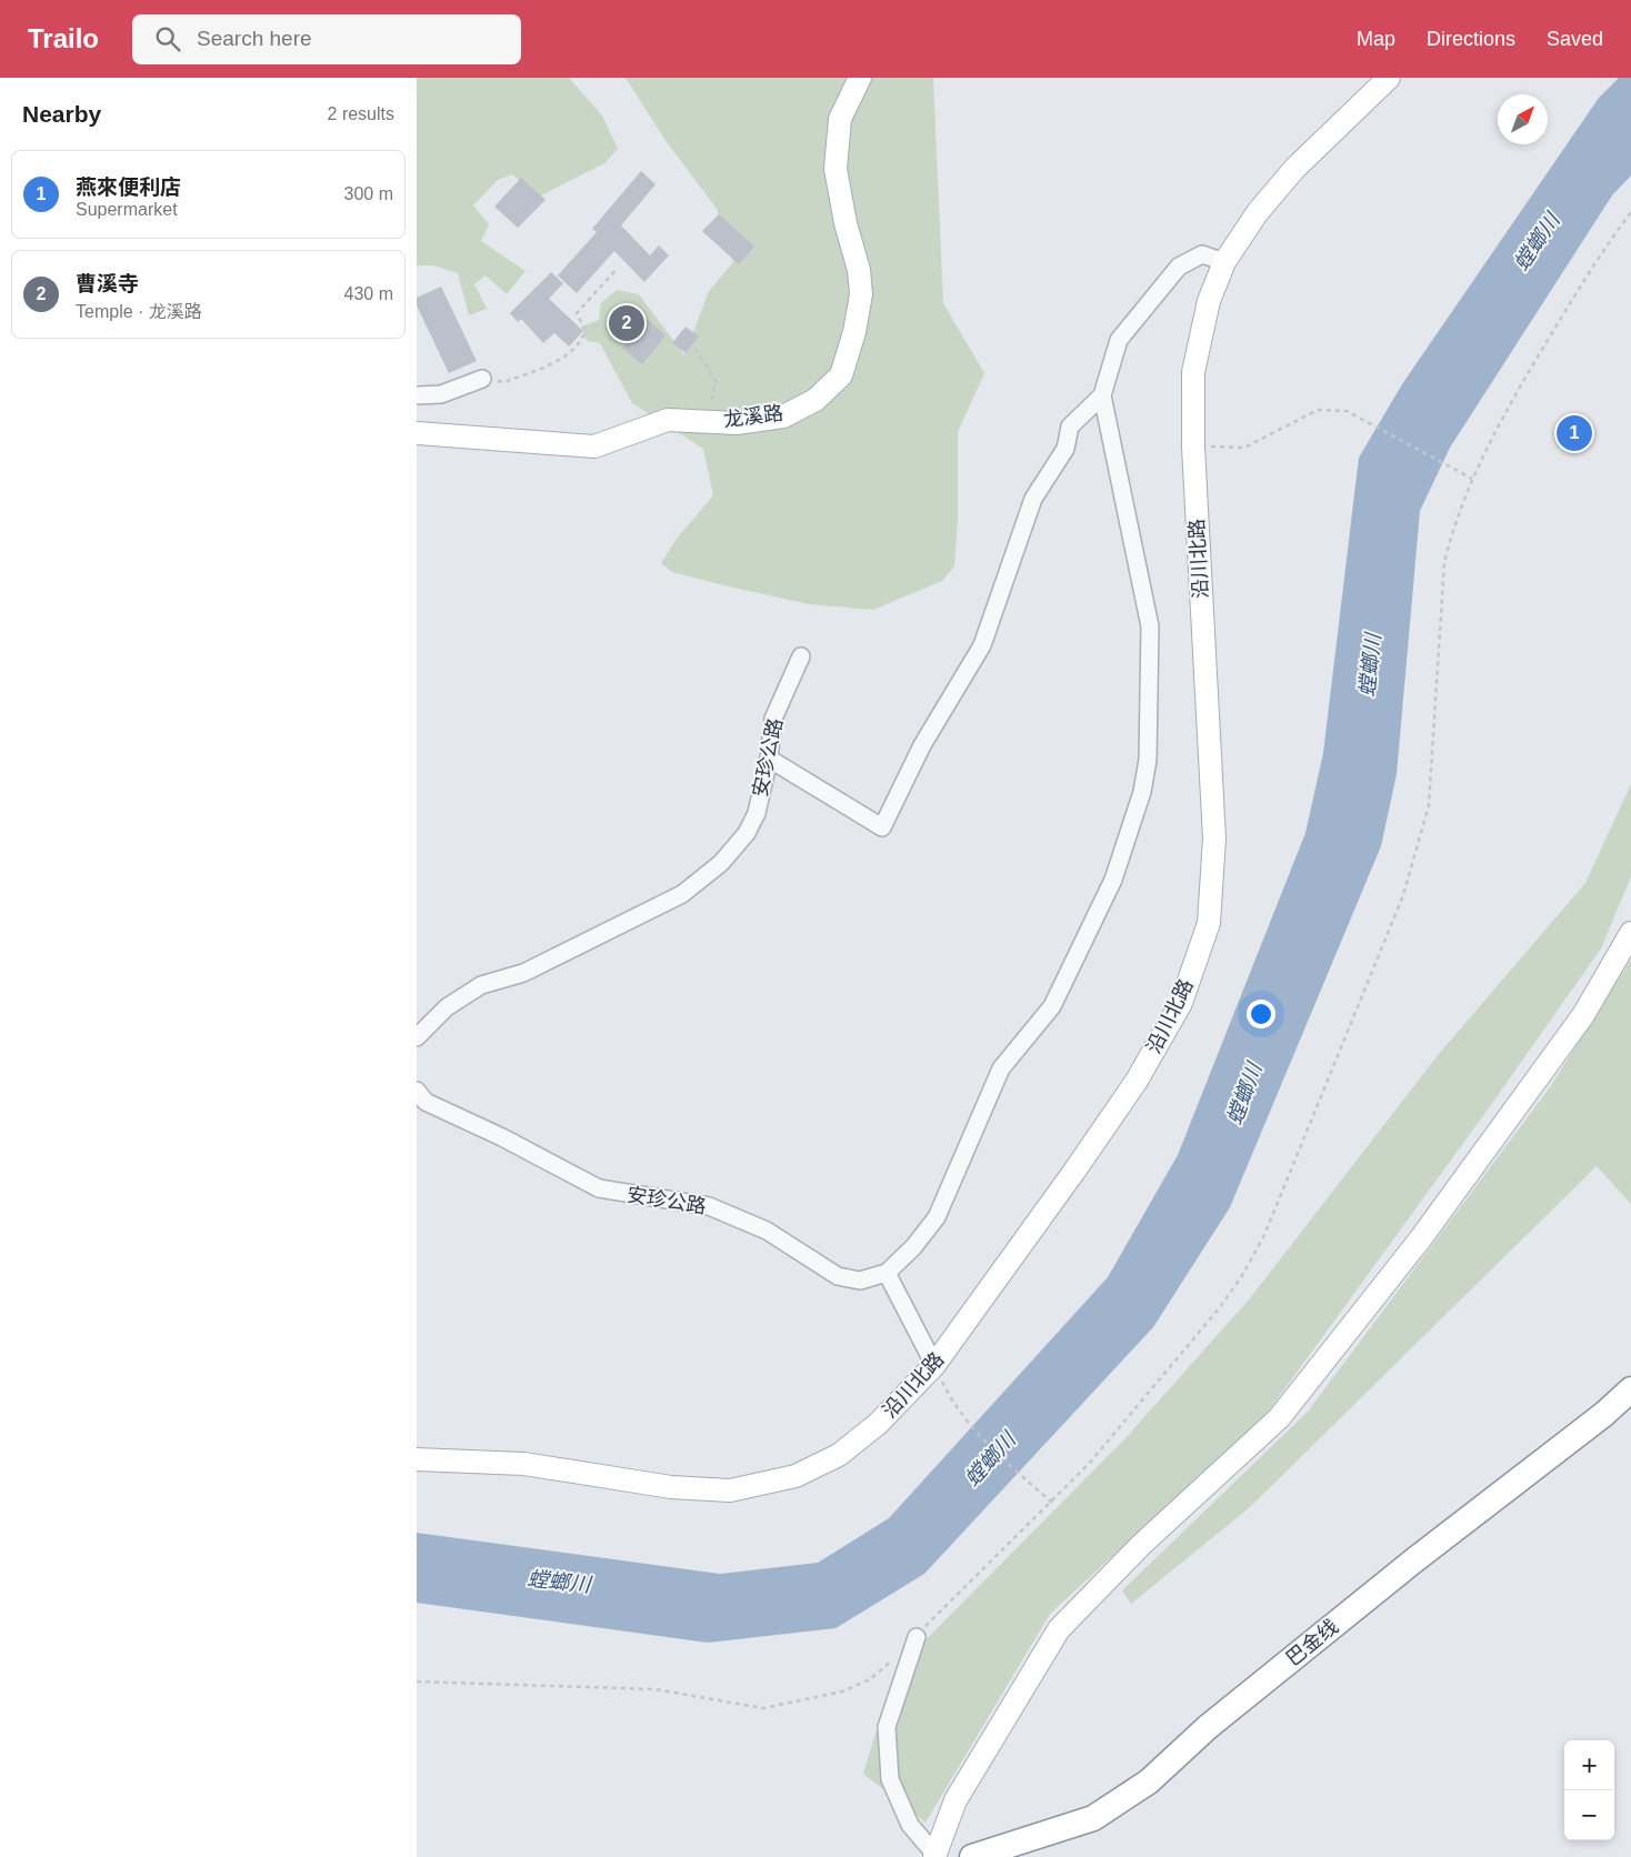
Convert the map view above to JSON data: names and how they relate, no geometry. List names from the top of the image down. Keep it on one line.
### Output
{"streets":{"highway":["巴金线"],"main road":["龙溪路","沿川北路"],"street":["安珍公路"]},"water":["螳螂川"],"north":"top right","page":{"header":"Trailo","search":"Search here","nav":["Map","Directions","Saved"],"heading":["Nearby","2 results"],"list":[{"mark":"1","name":"燕來便利店","note":"Supermarket","value":"300 m"},{"mark":"2","name":"曹溪寺","note":"Temple · 龙溪路","value":"430 m"}],"pins":["2","1"],"map_buttons":["+","−"]}}
